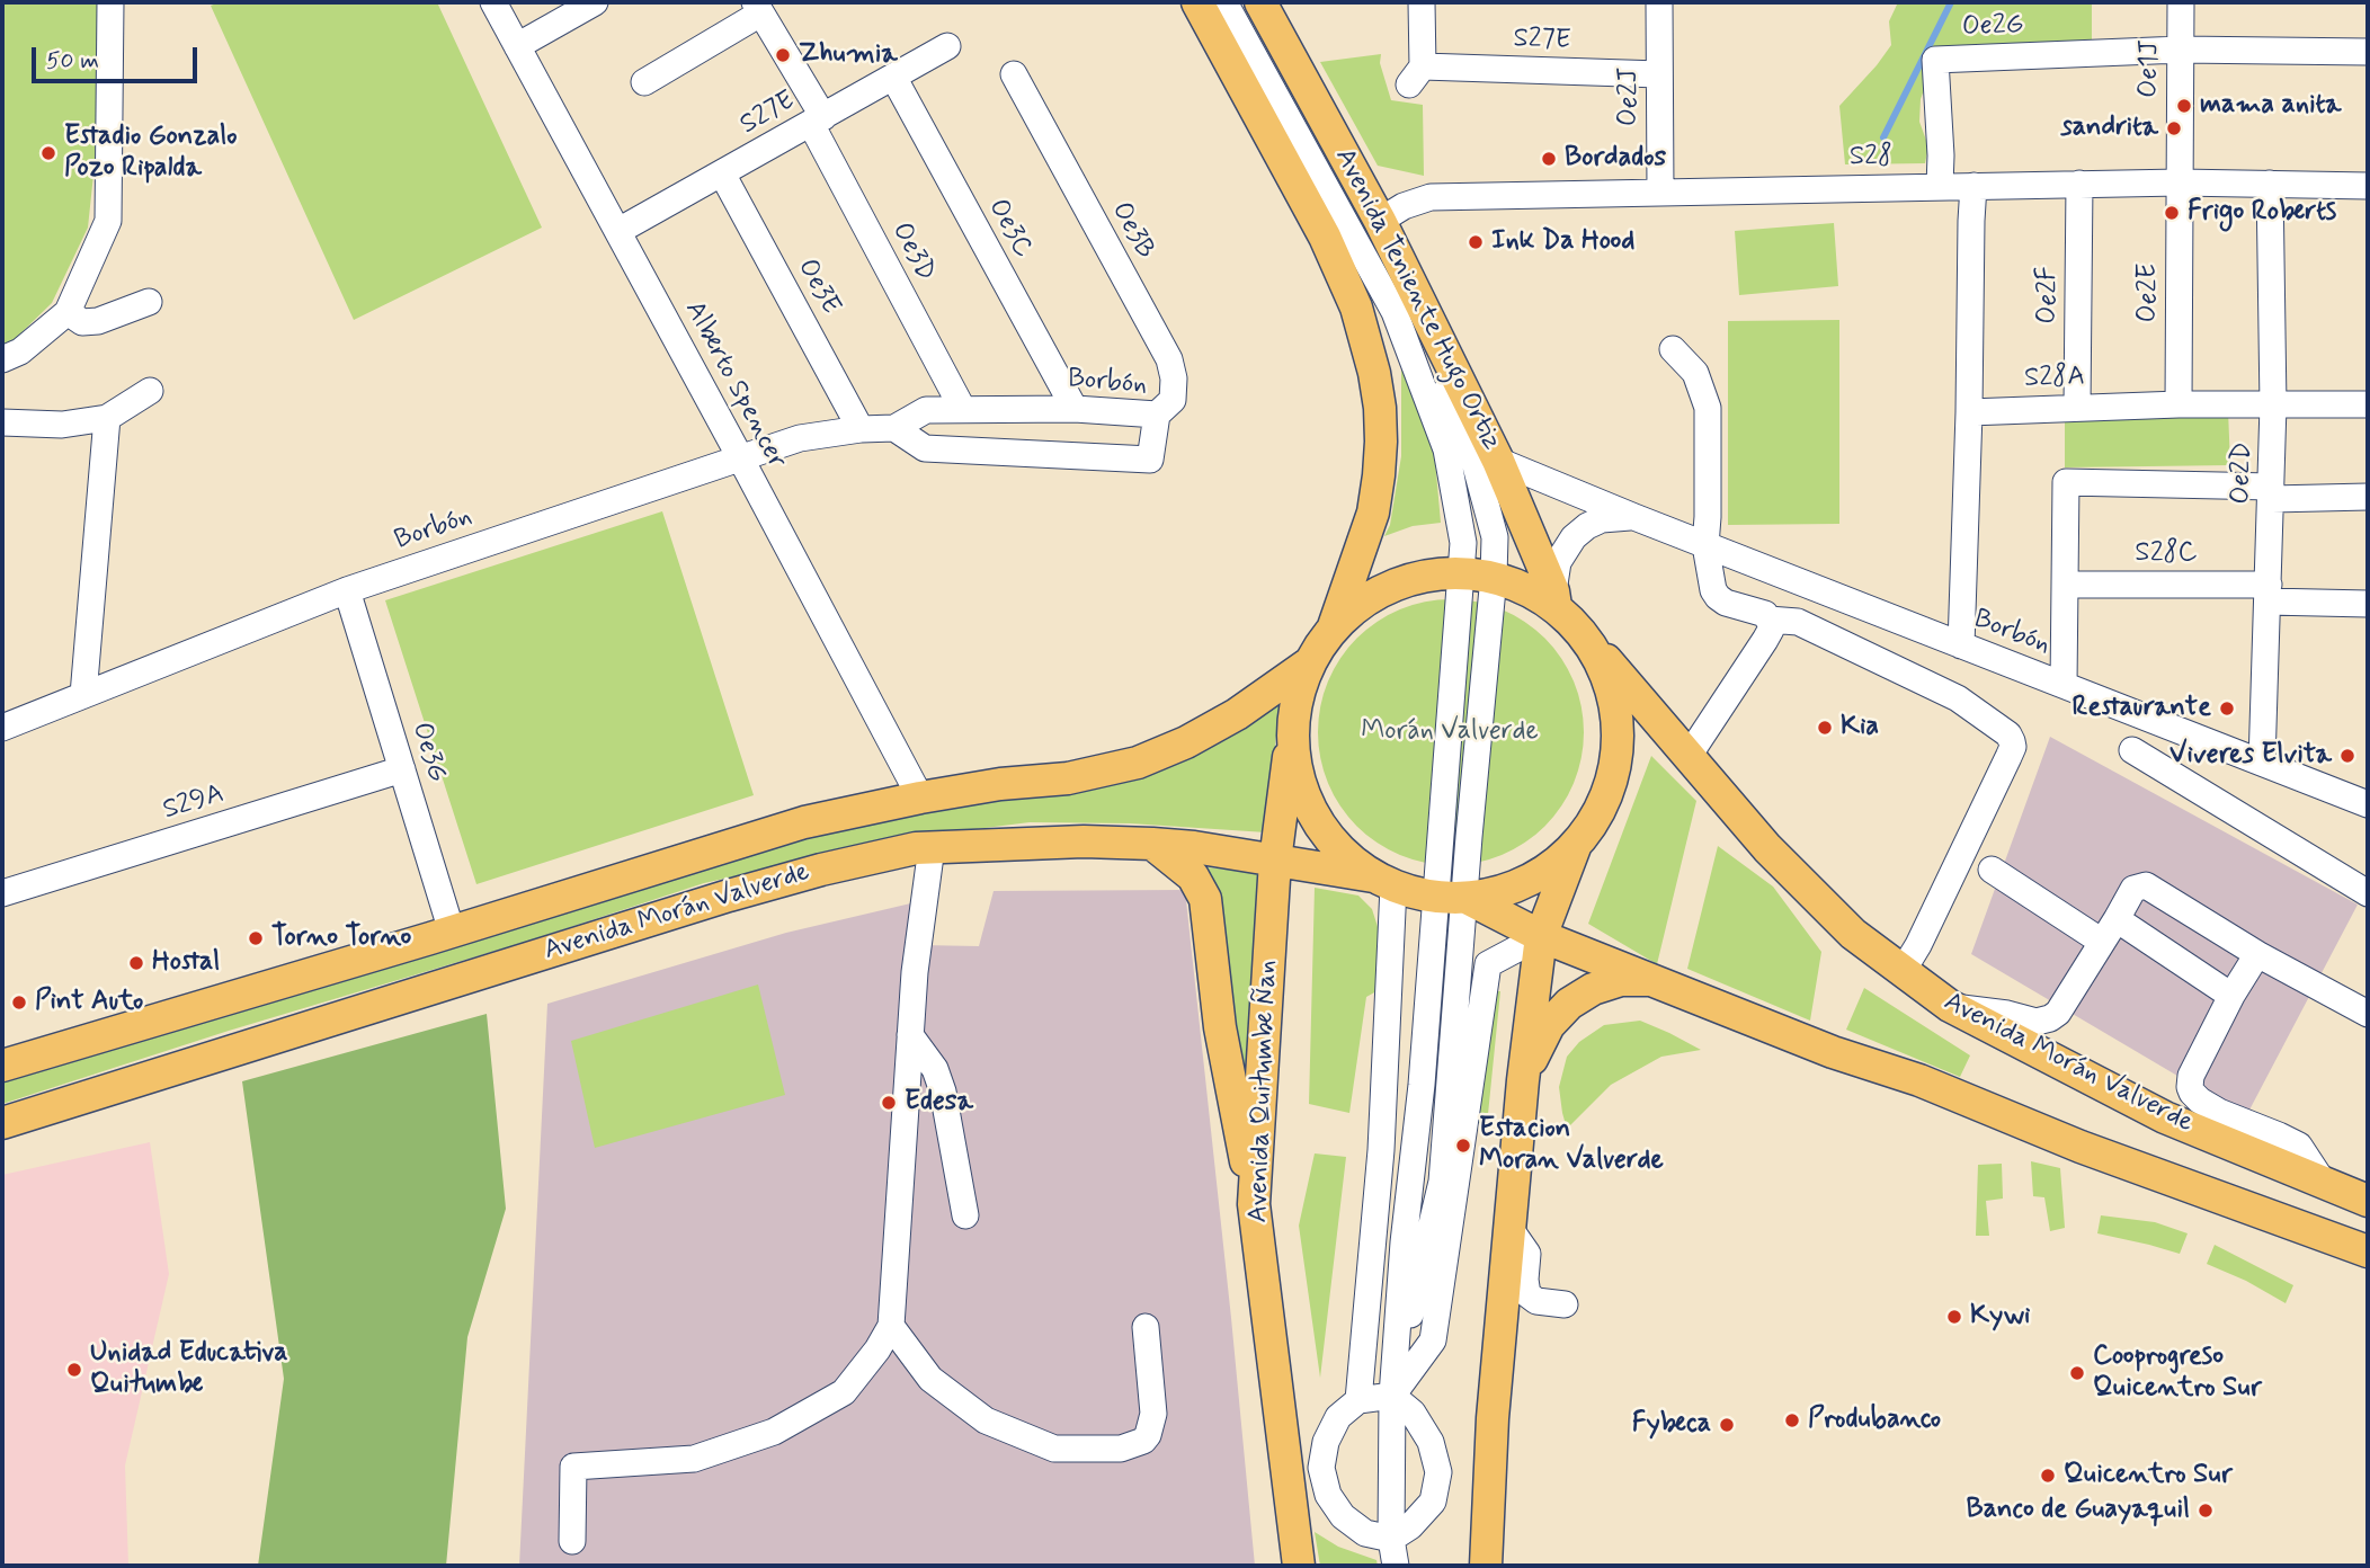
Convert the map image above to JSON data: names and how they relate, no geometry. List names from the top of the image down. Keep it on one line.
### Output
{"streets":{"main road":["Avenida Teniente Hugo Ortiz","Avenida Morán Valverde","Avenida Quitumbe Ñan"],"street":["Oe2G","S27E","Oe1J","Oe2J","S28","Oe3C","Oe3B","Oe3D","Oe3E","Oe2E","Oe2F","S28A","Borbón","Alberto Spencer","Oe2D","S28C","Oe3G","S29A"]},"crossings":[["Oe2G","Oe1J"],["Oe2G","S28"],["S27E","Oe2J"],["S27E","Oe3C"],["S27E","Oe3D"],["S27E","Oe3E"],["S27E","Alberto Spencer"],["Oe1J","S28"],["Oe1J","Oe2E"],["Oe2J","S28"],["S28","Oe2E"],["S28","Oe2F"],["S28","Avenida Teniente Hugo Ortiz"],["S28","Oe2D"],["Oe3C","Borbón"],["Oe3B","Borbón"],["Oe3D","Borbón"],["Oe3E","Borbón"],["Oe2E","S28A"],["Oe2F","S28A"],["Avenida Teniente Hugo Ortiz","Borbón"],["S28A","Oe2D"],["Borbón","Alberto Spencer"],["Borbón","Oe2D"],["Borbón","Oe3G"],["Alberto Spencer","Avenida Morán Valverde"],["Oe2D","S28C"],["Oe3G","S29A"],["Oe3G","Avenida Morán Valverde"],["Avenida Morán Valverde","Avenida Quitumbe Ñan"]],"parks":["Morán Valverde"],"places":["Zhumia","mama anita","sandrita","Estadio Gonzalo Pozo Ripalda","Bordados","Frigo Roberts","Ink Da Hood","Restaurante","Kia","Viveres Elvita","Torno Torno","Hostal","Pint Auto","Edesa","Estacion Moran Valverde","Kywi","Unidad Educativa Quitumbe","Cooprogreso Quicentro Sur","Produbanco","Fybeca","Quicentro Sur","Banco de Guayaquil"],"scale_bar":"50 m"}
